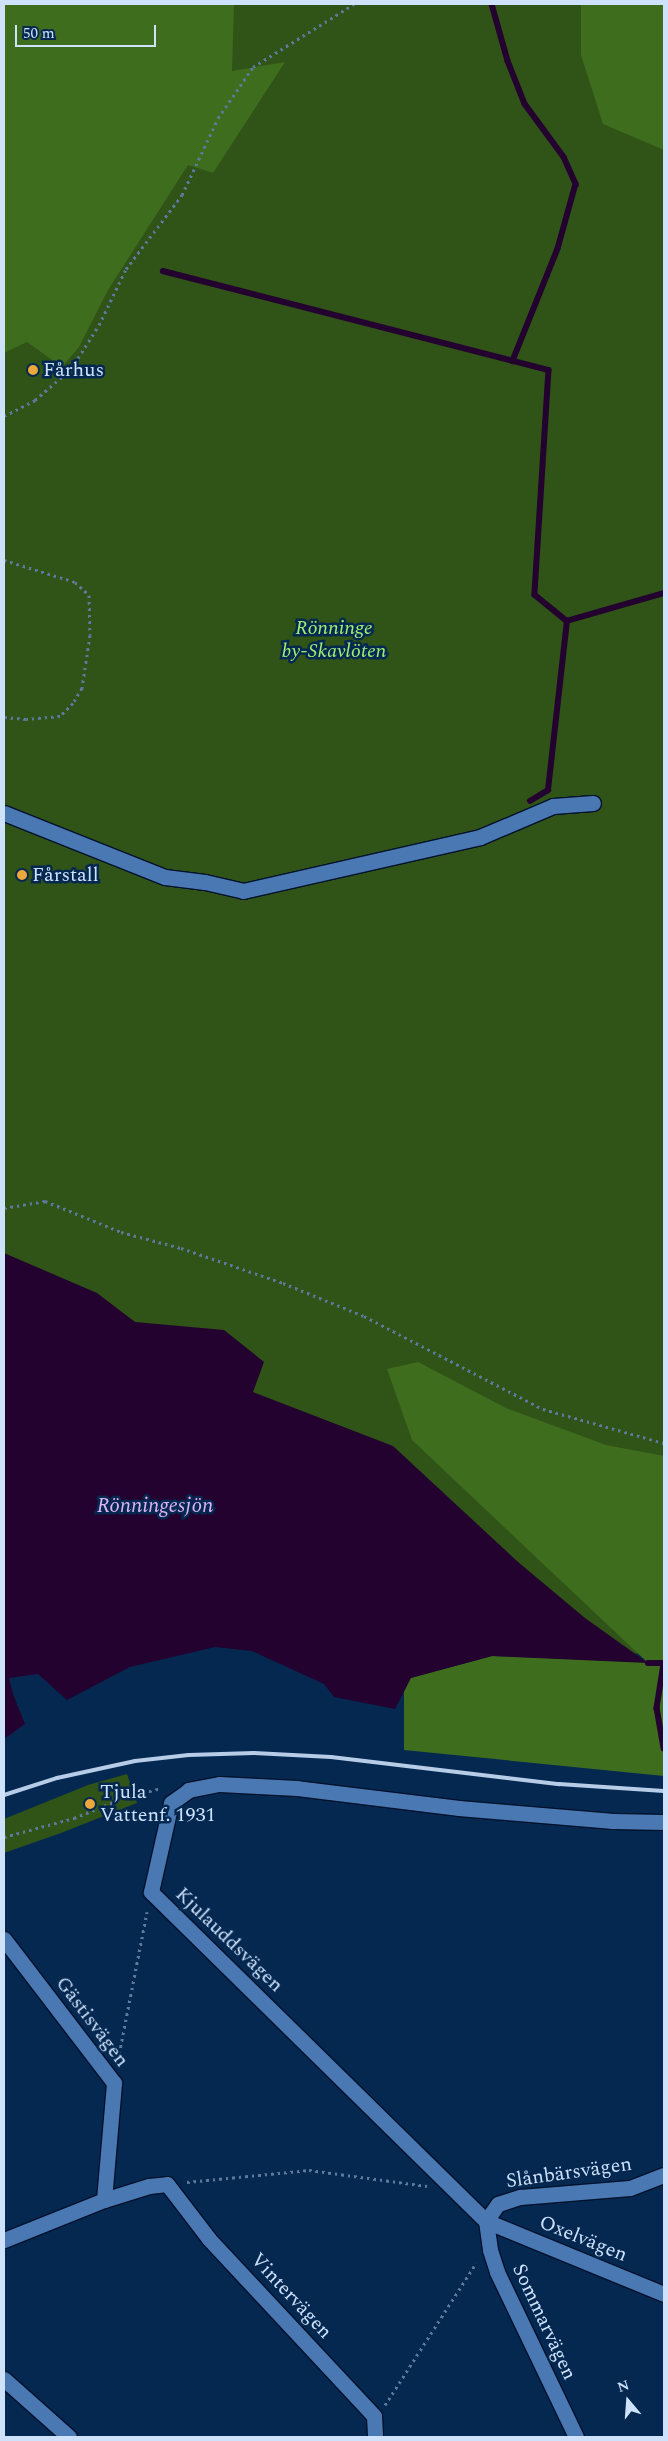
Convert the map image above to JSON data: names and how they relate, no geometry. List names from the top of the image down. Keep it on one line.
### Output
{"streets":{"street":["Kjulauddsvägen","Gästisvägen","Slånbärsvägen","Oxelvägen","Vintervägen","Sommarvägen"]},"crossings":[["Kjulauddsvägen","Slånbärsvägen"],["Kjulauddsvägen","Oxelvägen"],["Kjulauddsvägen","Sommarvägen"],["Slånbärsvägen","Oxelvägen"],["Slånbärsvägen","Sommarvägen"],["Oxelvägen","Sommarvägen"]],"water":["Rönningesjön"],"parks":["Rönninge by-Skavlöten"],"places":["Fårhus","Fårstall","Tjula Vattenf. 1931"],"scale_bar":"50 m","north":"top"}
